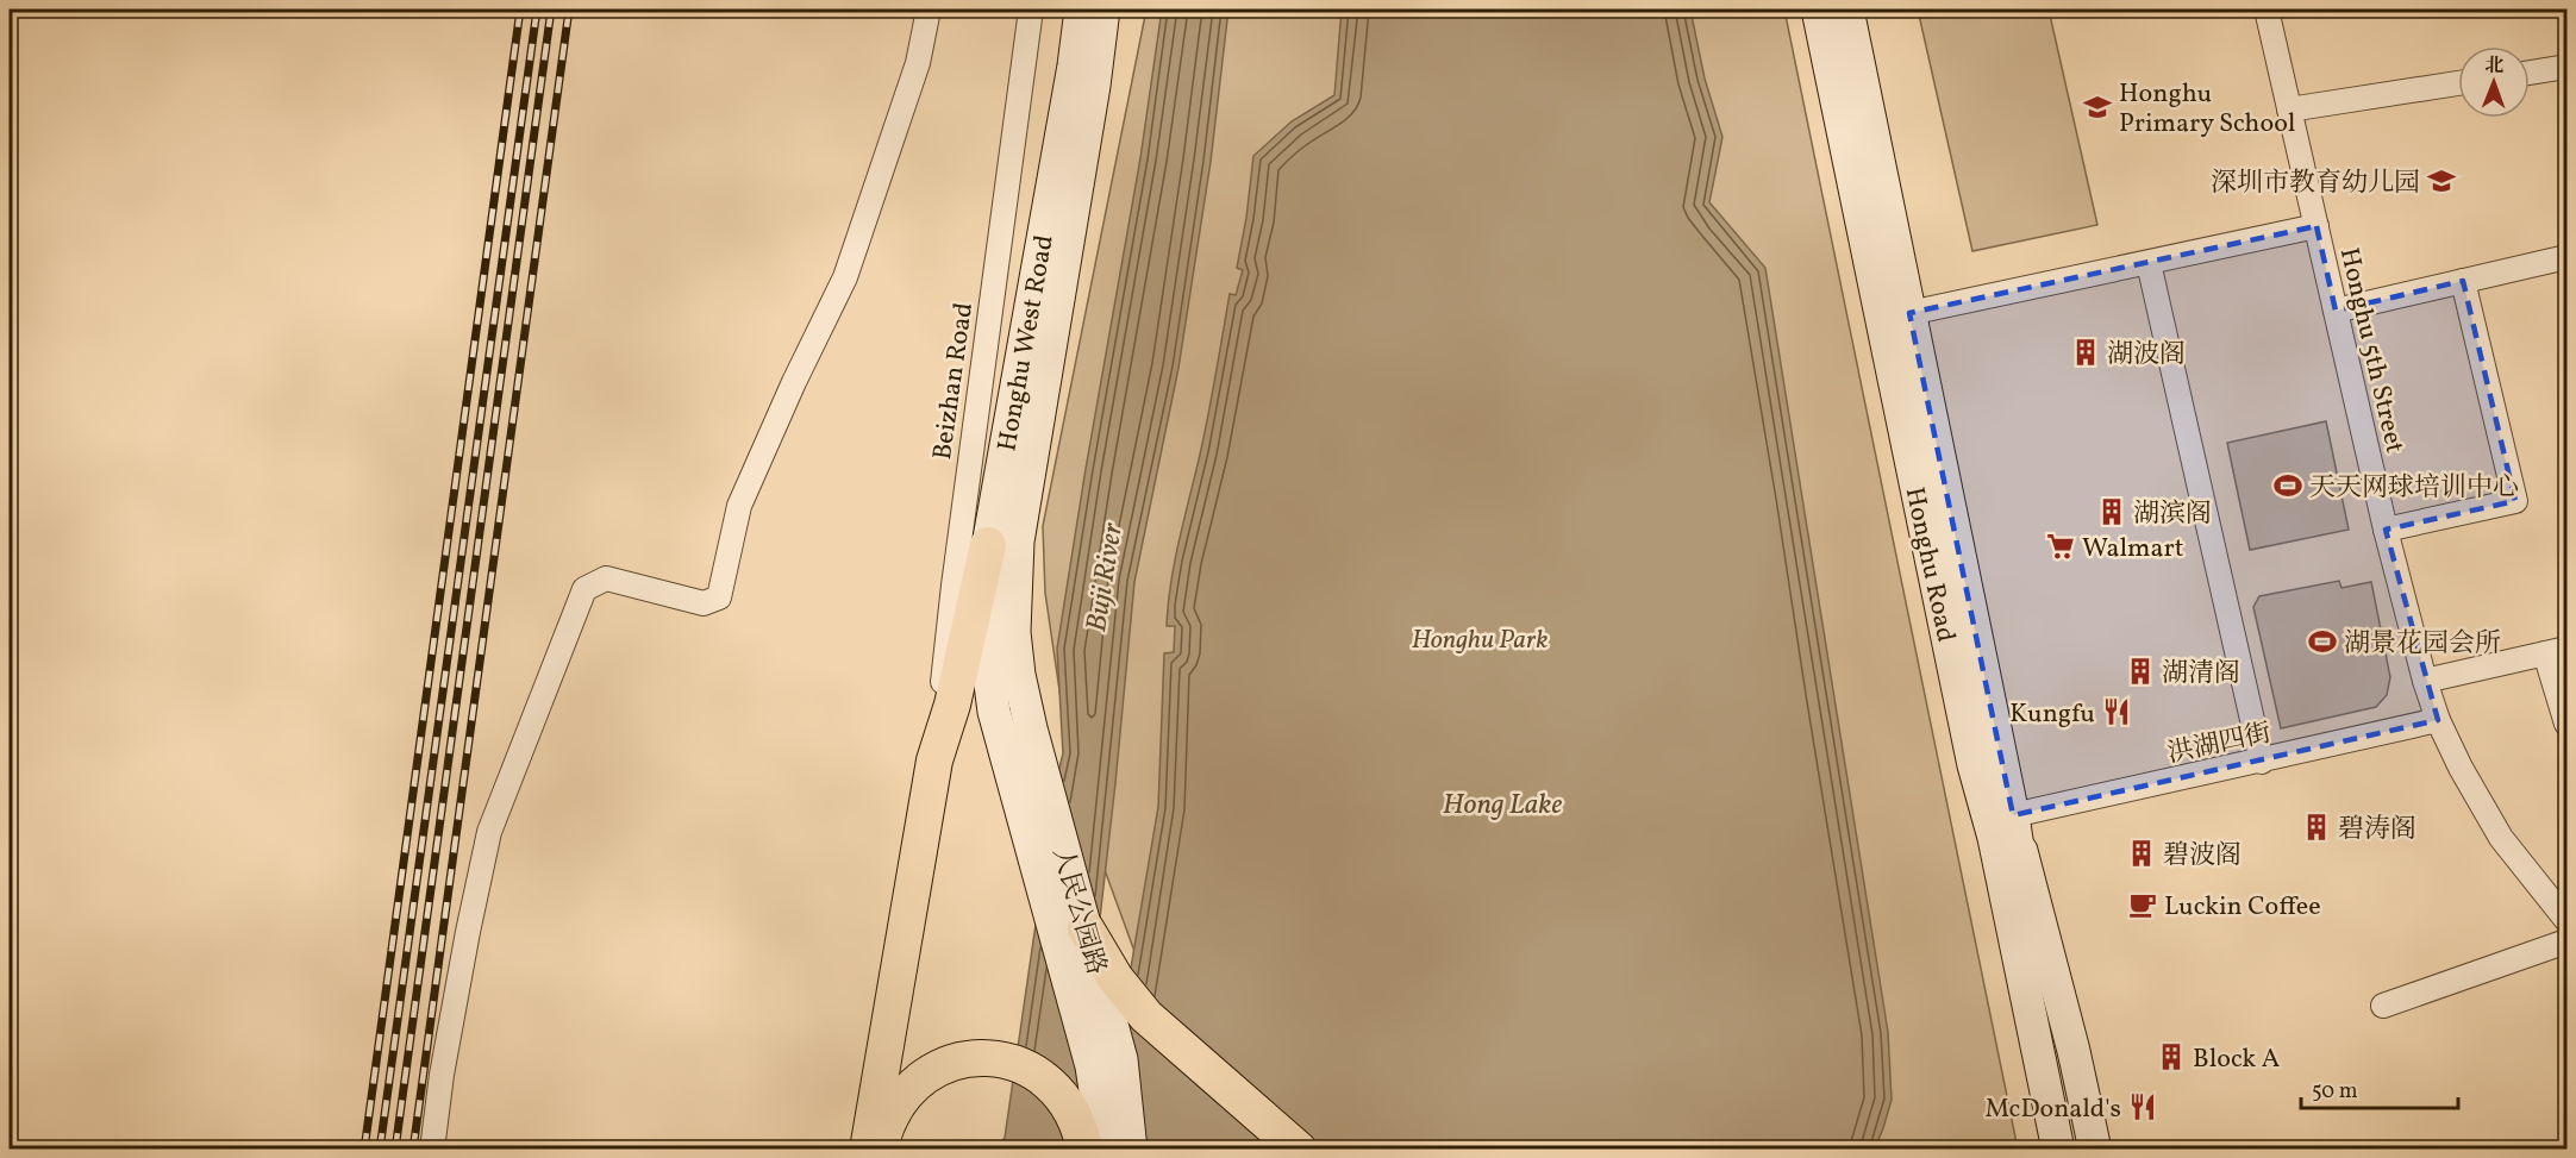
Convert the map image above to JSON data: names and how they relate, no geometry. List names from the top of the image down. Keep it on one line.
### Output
{"streets":{"street":["Honghu West Road","Honghu 5th Street","Beizhan Road","Honghu Road","洪湖四街","人民公园路"]},"crossings":[["Honghu West Road","人民公园路"],["Honghu 5th Street","洪湖四街"],["Honghu Road","洪湖四街"]],"water":["Buji River","Hong Lake"],"parks":["Honghu Park"],"places":{"school or university":["Honghu Primary School","深圳市教育幼儿园"],"building":["湖波阁","湖滨阁","湖清阁","碧涛阁","碧波阁","Block A"],"sports":["天天网球培训中心","湖景花园会所"],"supermarket":["Walmart"],"restaurant":["Kungfu","McDonald's"],"cafe":["Luckin Coffee"]},"scale_bar":"50 m","north":"top"}
